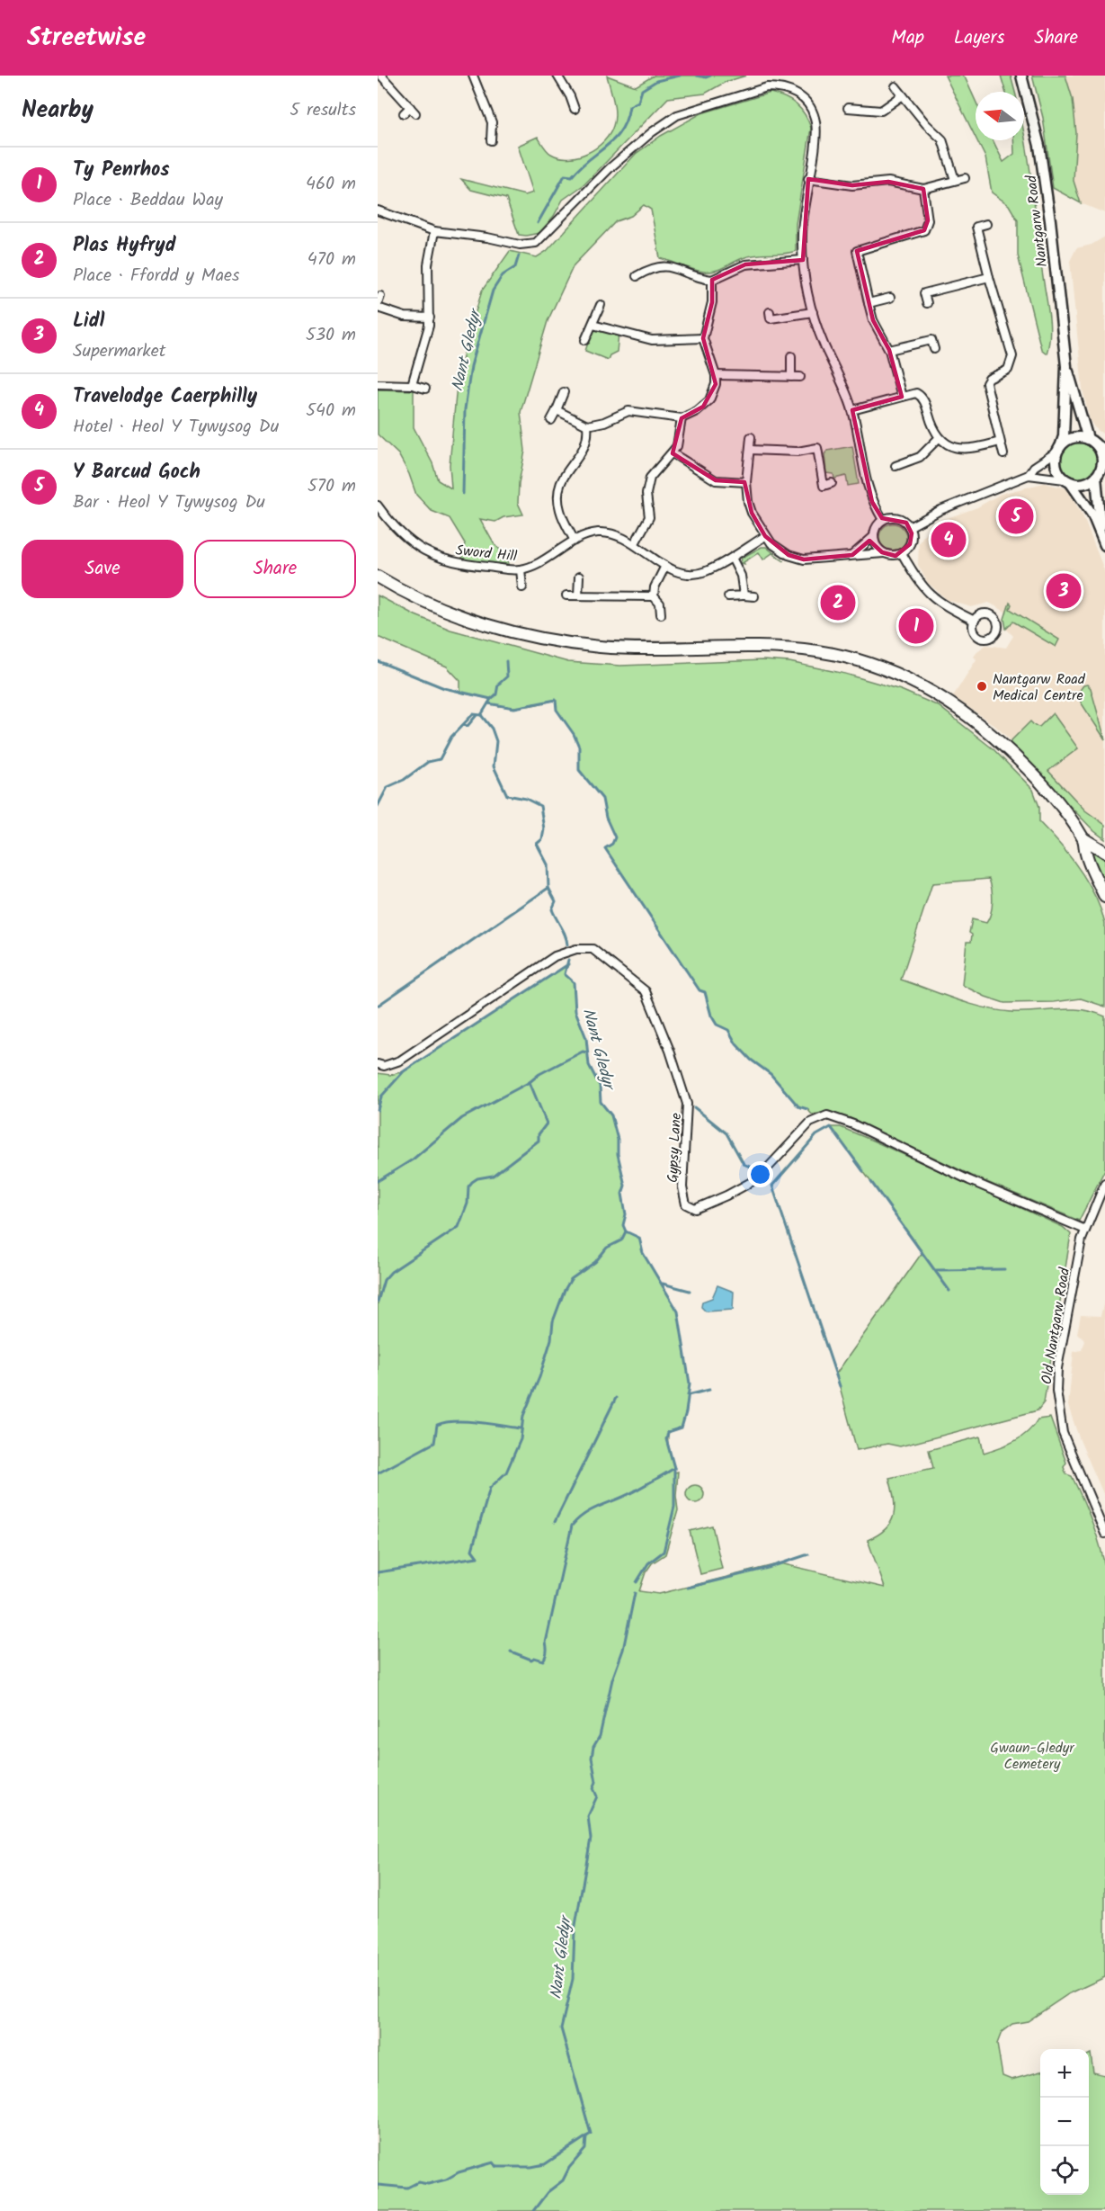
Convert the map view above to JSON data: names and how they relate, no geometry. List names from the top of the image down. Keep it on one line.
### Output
{"streets":{"main road":["Nantgarw Road"],"street":["Sword Hill","Gypsy Lane","Old Nantgarw Road"]},"crossings":[["Gypsy Lane","Old Nantgarw Road"]],"water":["Nant Gledyr"],"parks":["Gwaun-Gledyr Cemetery"],"places":["Nantgarw Road Medical Centre"],"north":"left","page":{"header":"Streetwise","nav":["Map","Layers","Share"],"heading":["Nearby","5 results"],"list":[{"mark":"1","name":"Ty Penrhos","note":"Place · Beddau Way","value":"460 m"},{"mark":"2","name":"Plas Hyfryd","note":"Place · Ffordd y Maes","value":"470 m"},{"mark":"3","name":"Lidl","note":"Supermarket","value":"530 m"},{"mark":"4","name":"Travelodge Caerphilly","note":"Hotel · Heol Y Tywysog Du","value":"540 m"},{"mark":"5","name":"Y Barcud Goch","note":"Bar · Heol Y Tywysog Du","value":"570 m"}],"pins":["5","4","3","2","1"],"buttons":["Save","Share"],"map_buttons":["+","−"]}}
